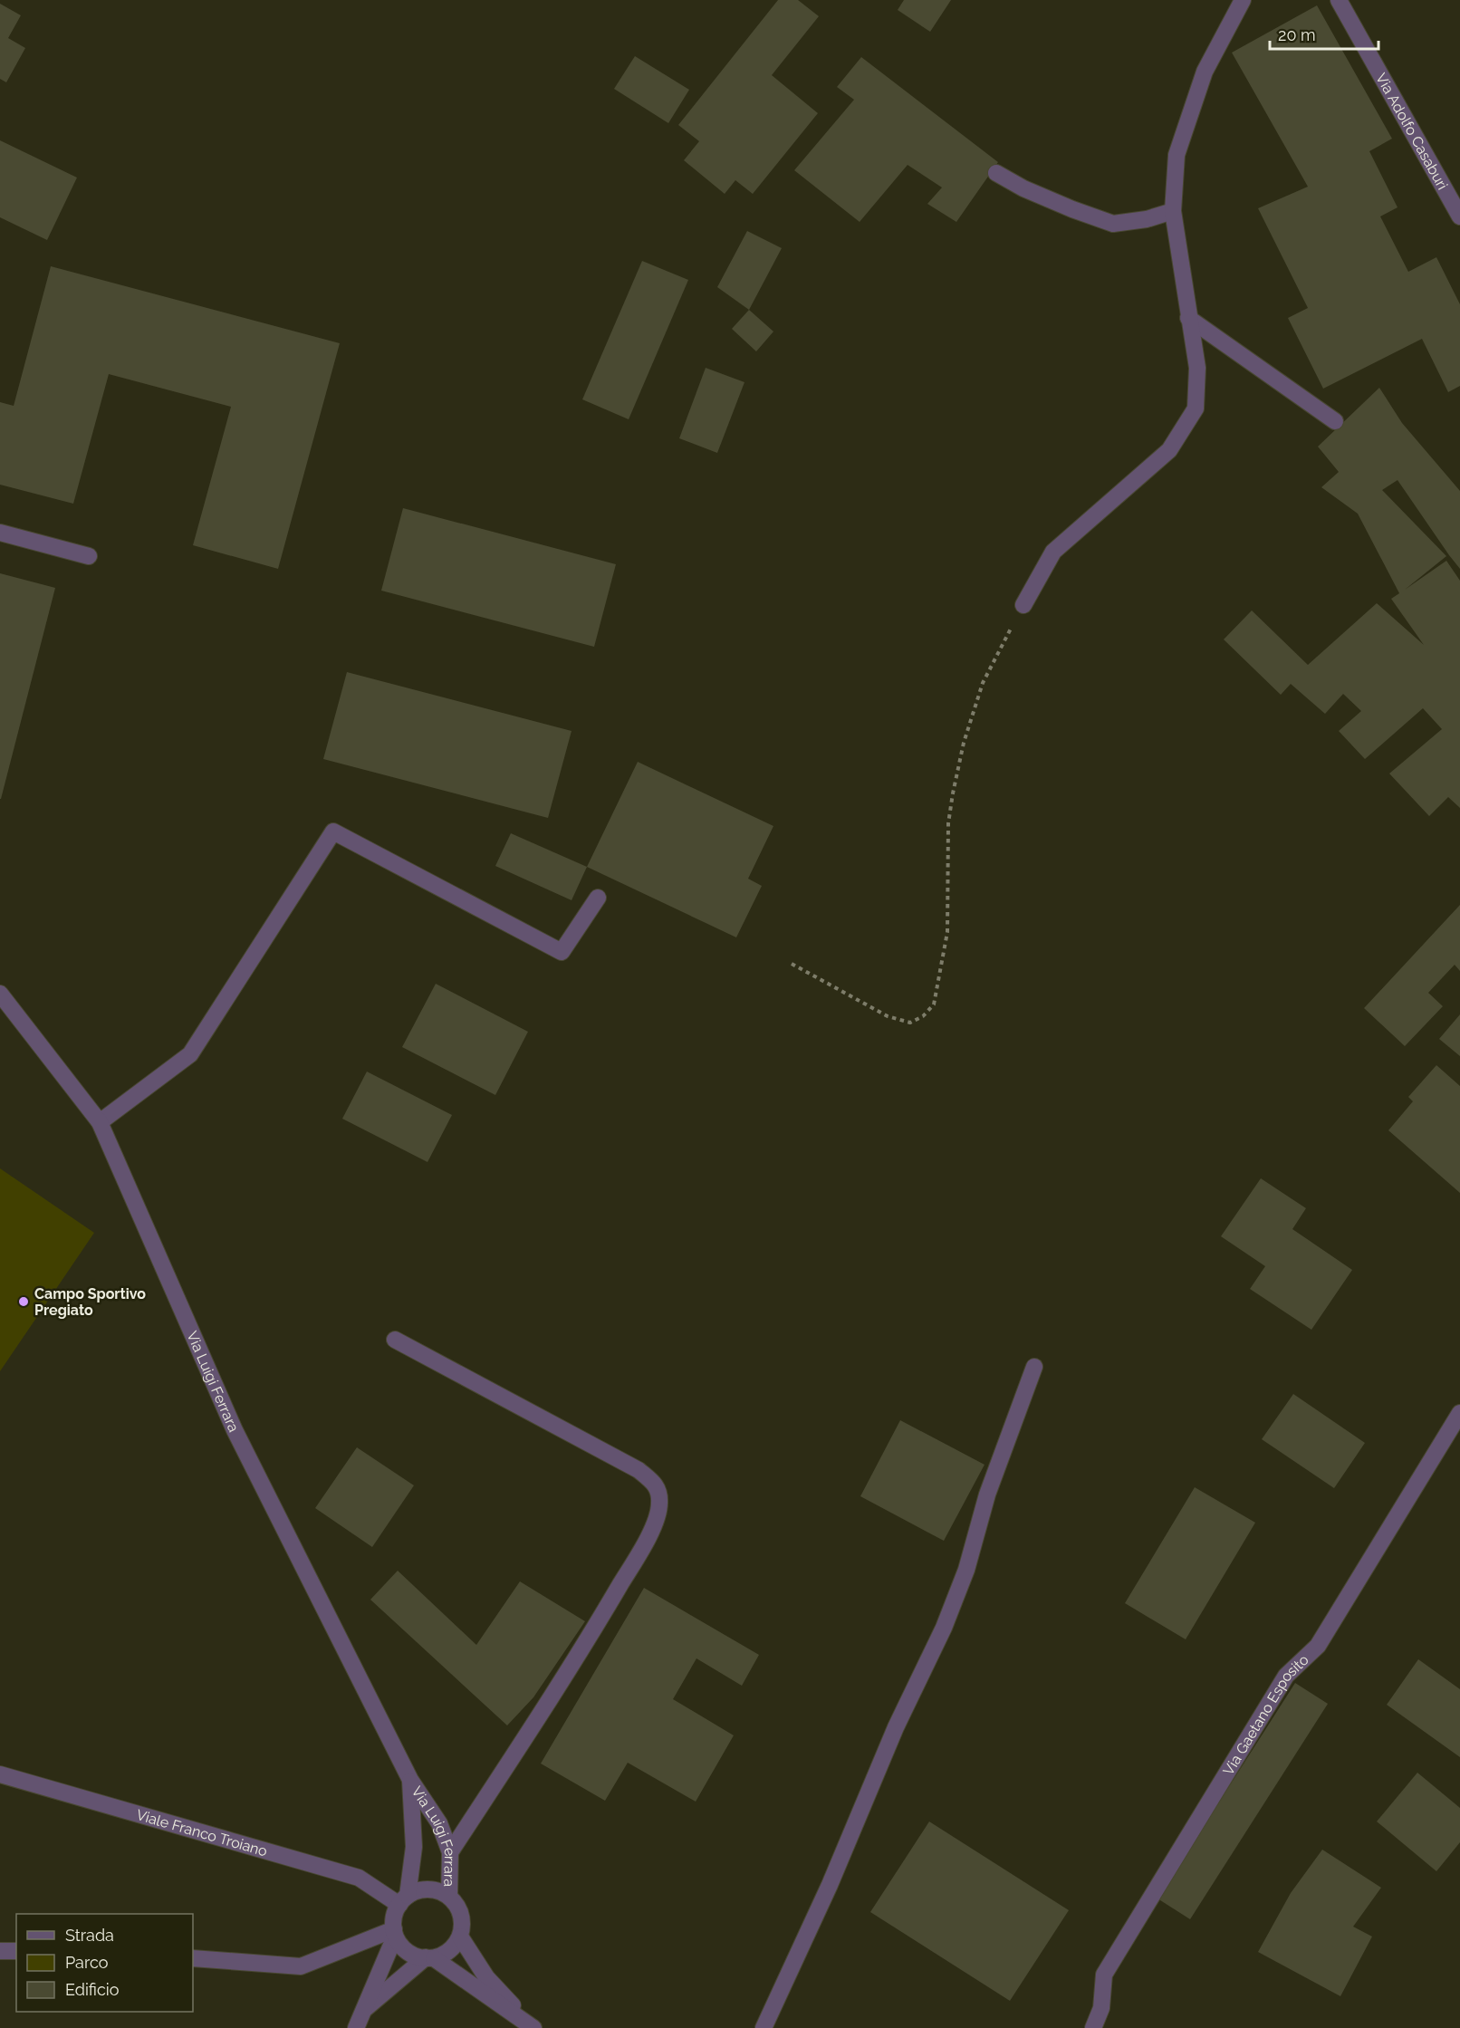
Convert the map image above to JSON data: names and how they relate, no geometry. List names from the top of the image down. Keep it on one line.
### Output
{"streets":{"street":["Via Adolfo Casaburi","Via Luigi Ferrara","Via Gaetano Esposito","Viale Franco Troiano"]},"crossings":[["Via Luigi Ferrara","Viale Franco Troiano"]],"places":["Campo Sportivo Pregiato"],"legend":["Strada","Parco","Edificio"],"scale_bar":"20 m"}
